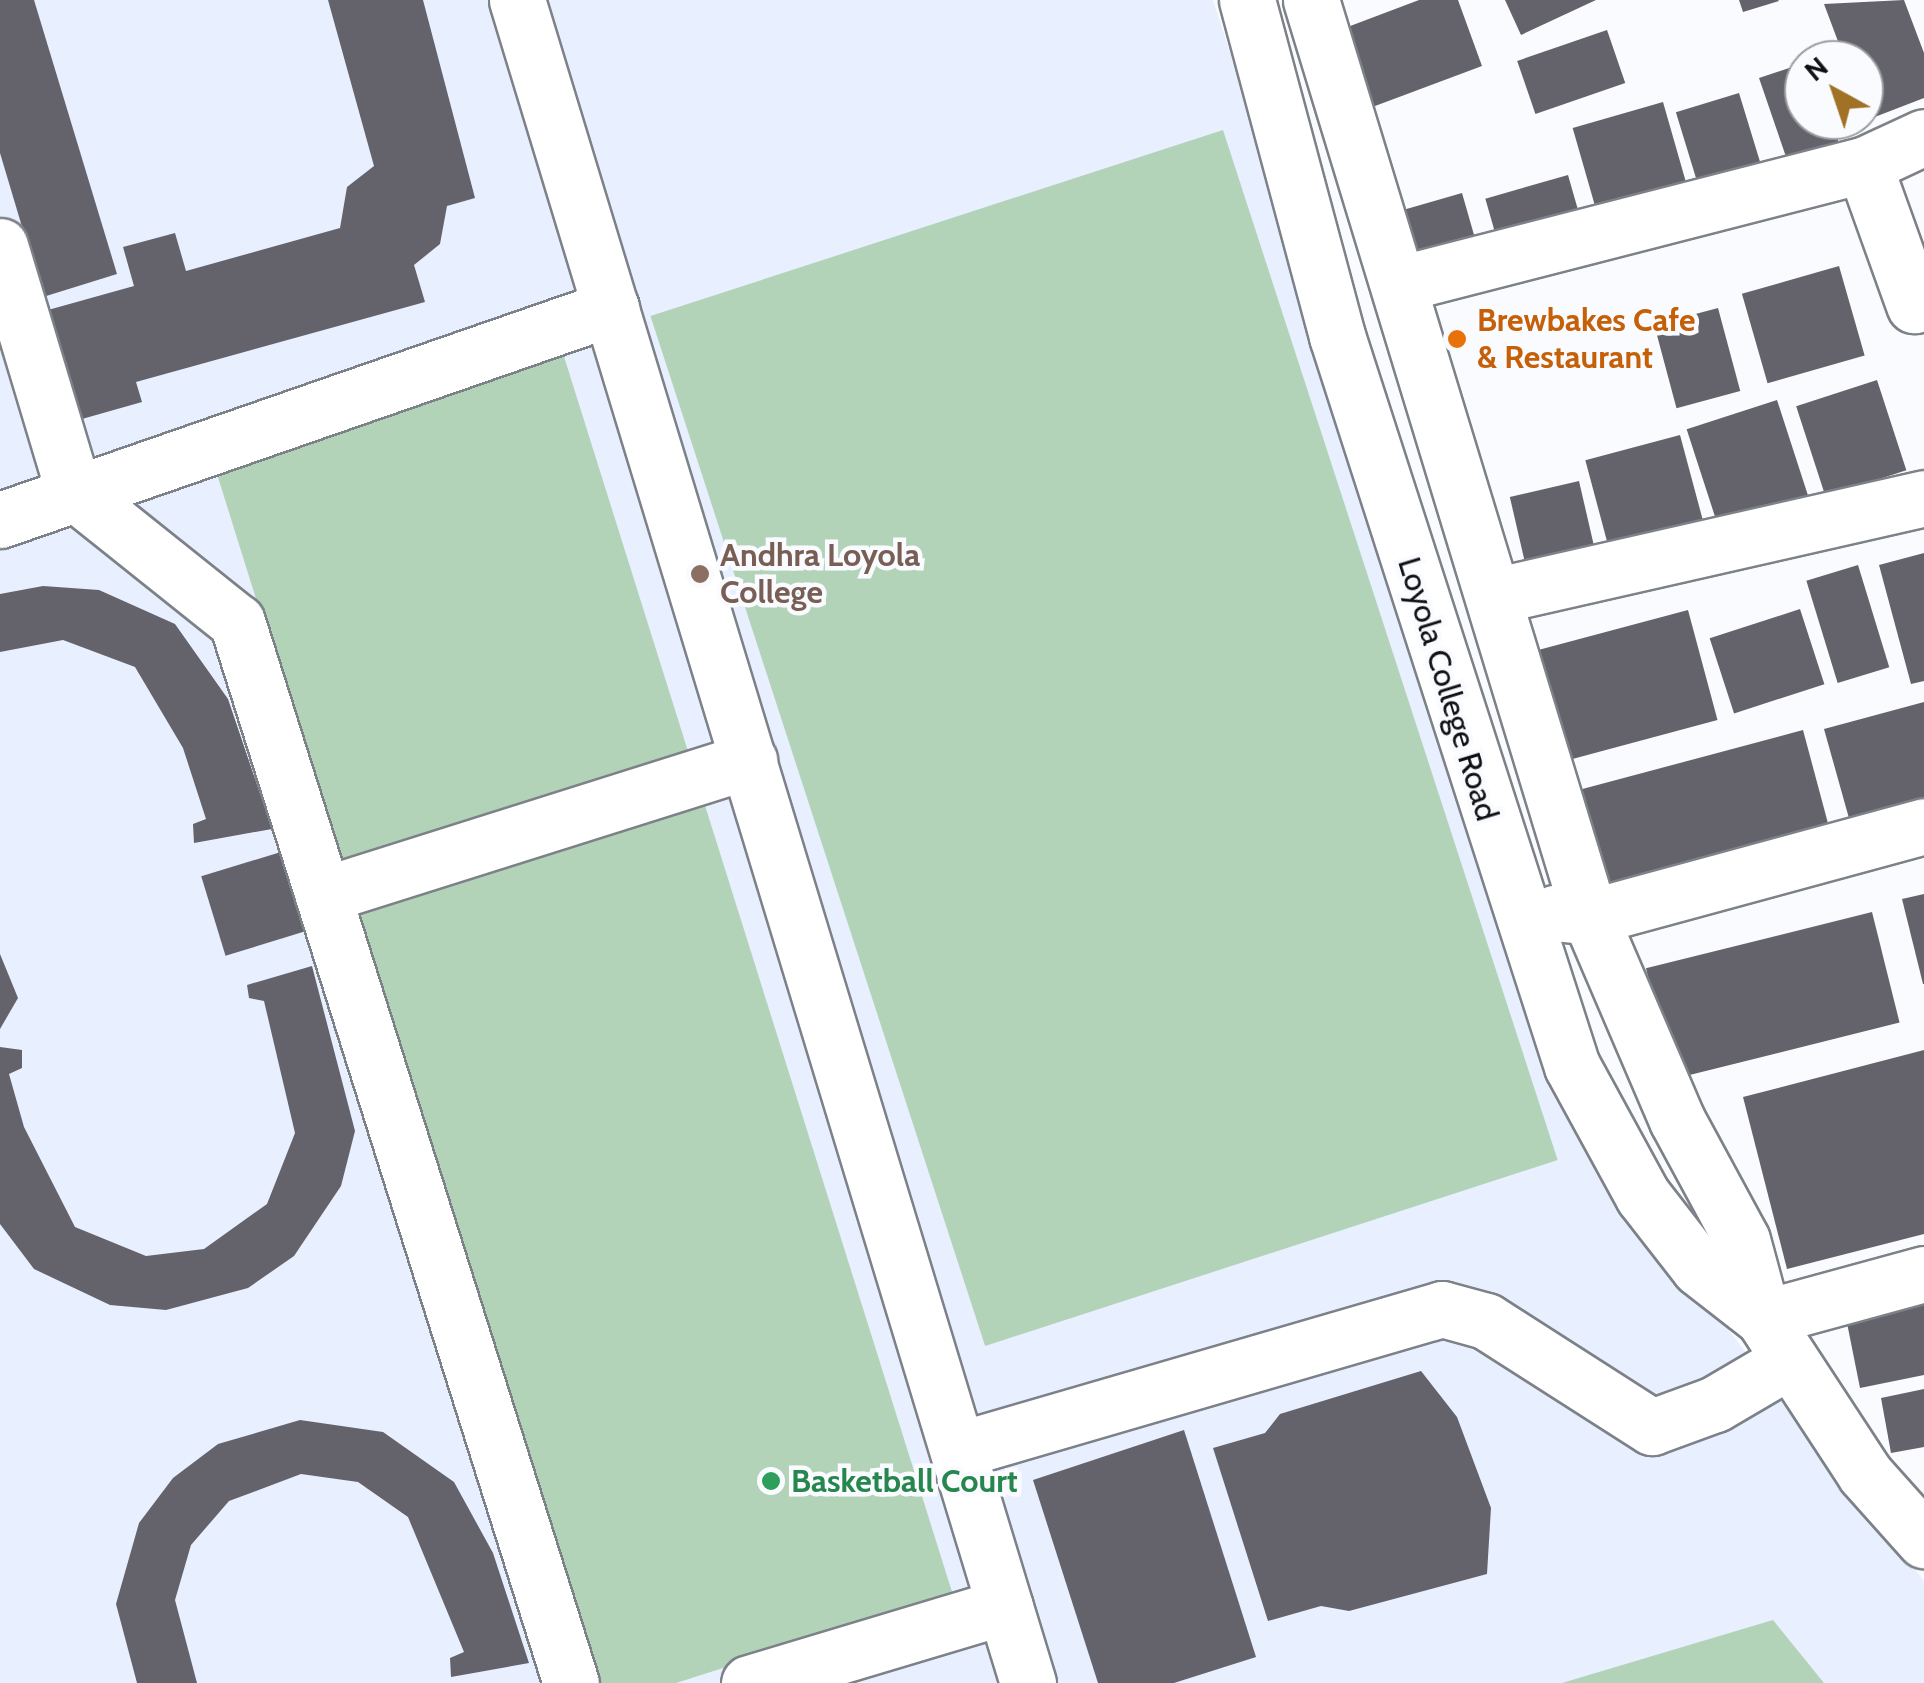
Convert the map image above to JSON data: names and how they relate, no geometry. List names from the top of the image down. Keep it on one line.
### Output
{"streets":{"street":["Loyola College Road"]},"places":["Brewbakes Cafe & Restaurant","Andhra Loyola College","Basketball Court"],"north":"top left"}
